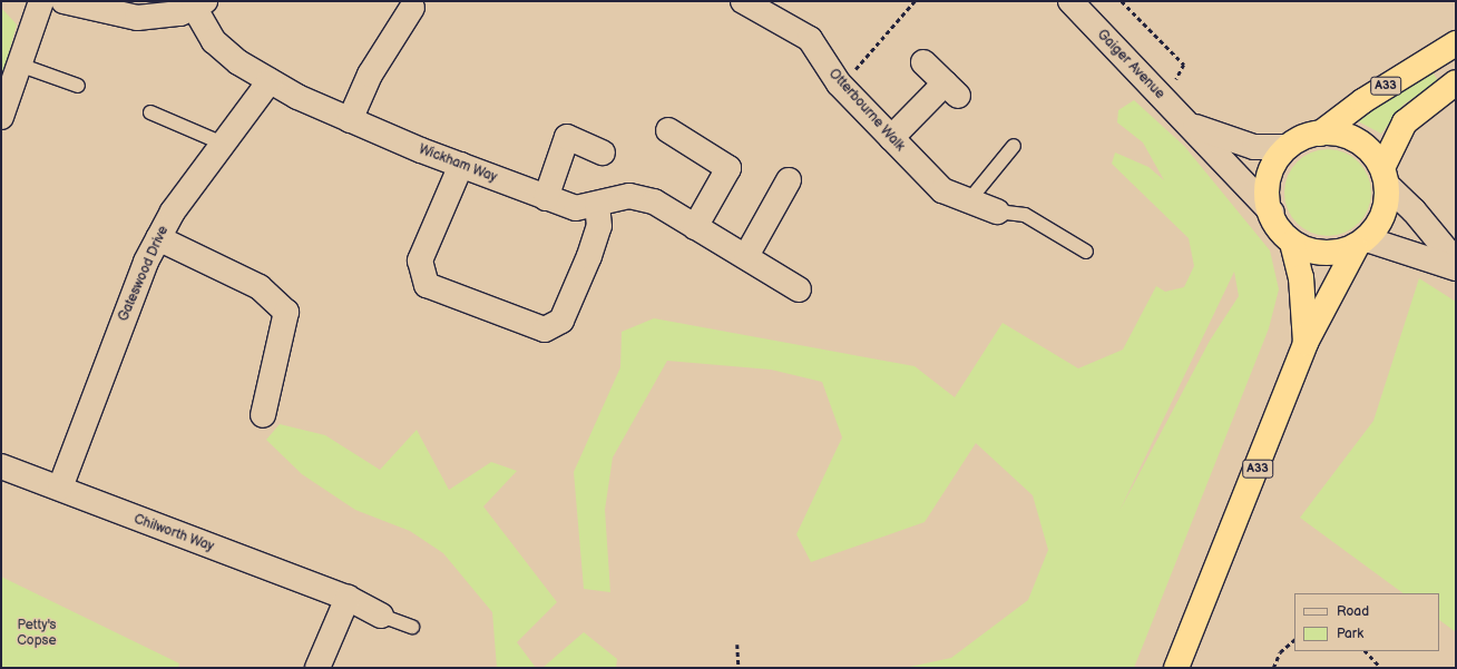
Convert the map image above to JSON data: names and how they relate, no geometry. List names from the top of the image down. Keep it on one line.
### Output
{"streets":{"highway":["A33"],"street":["Gaiger Avenue","Otterbourne Walk","Wickham Way","Gateswood Drive","Chilworth Way"]},"crossings":[["Gaiger Avenue","A33"],["Wickham Way","Gateswood Drive"],["Gateswood Drive","Chilworth Way"]],"parks":["Petty's Copse"],"legend":["Road","Park"]}
